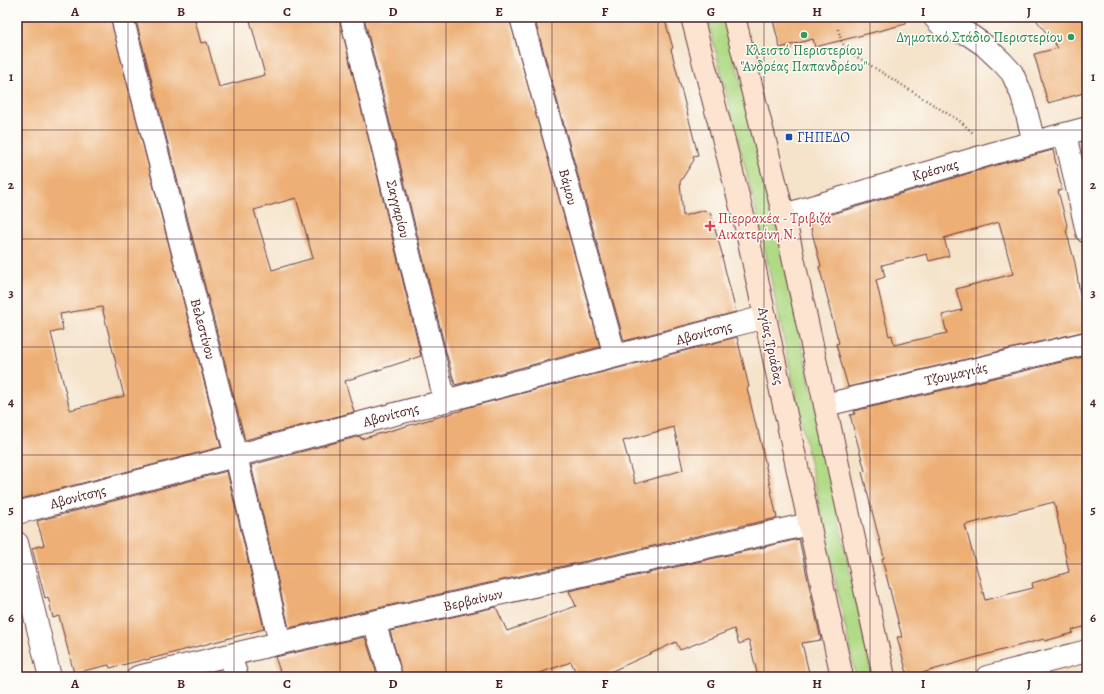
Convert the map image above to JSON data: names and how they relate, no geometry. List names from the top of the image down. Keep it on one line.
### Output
{"streets":{"street":["Κρέσνας","Βάμου","Σαγγαρίου","Βελεστίνου","Αβονίτσης","Αγίας Τριάδας","Τζουμαγιάς","Βερβαίνων"]},"crossings":[["Βάμου","Αβονίτσης"],["Σαγγαρίου","Αβονίτσης"],["Βελεστίνου","Αβονίτσης"],["Βελεστίνου","Βερβαίνων"],["Αβονίτσης","Αγίας Τριάδας"],["Αγίας Τριάδας","Βερβαίνων"]],"places":{"other":["Κλειστό Περιστερίου \"Ανδρέας Παπανδρέου\"","Δημοτικό Στάδιο Περιστερίου"],"transit":["ΓΗΠΕΔΟ"],"health":["Πιερρακέα - Τριβιζά Αικατερίνη Ν."]},"grid":{"columns":["A","B","C","D","E","F","G","H","I","J"],"rows":["1","2","3","4","5","6"]}}
